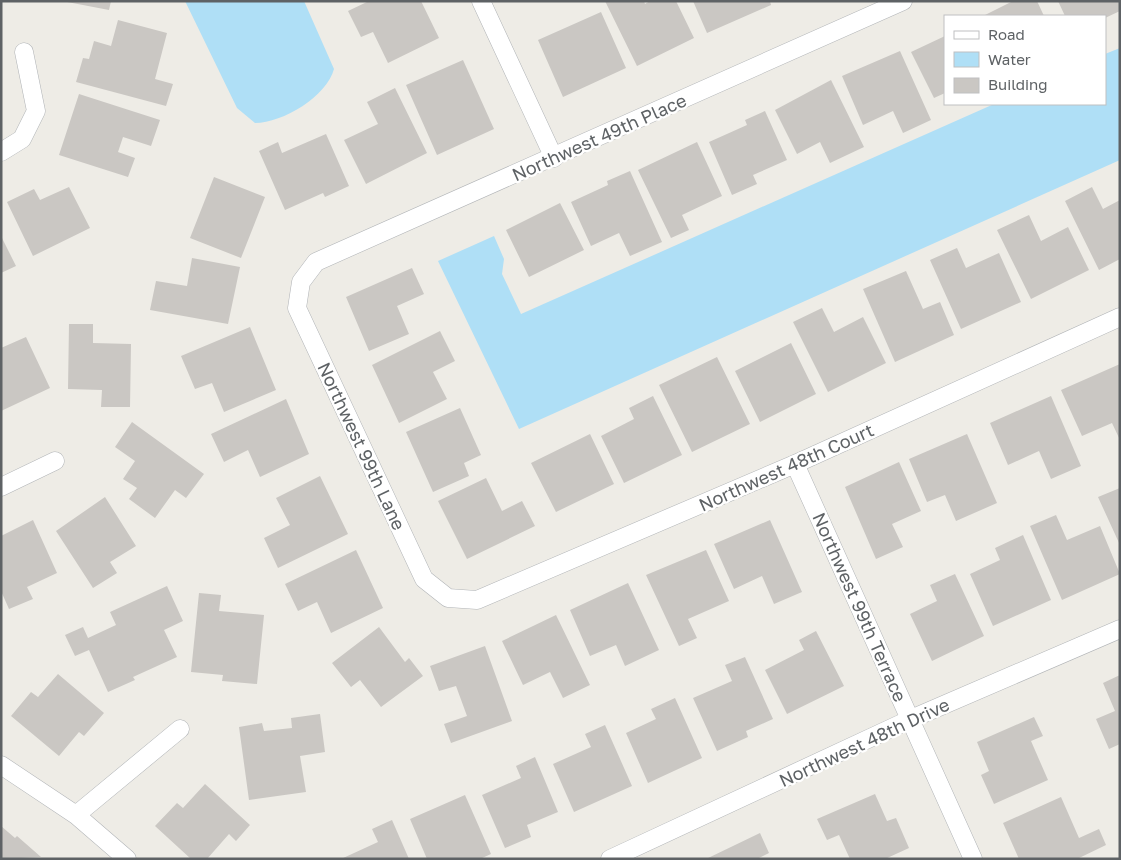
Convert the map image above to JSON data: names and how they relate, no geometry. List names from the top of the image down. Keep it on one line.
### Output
{"streets":{"street":["Northwest 49th Place","Northwest 99th Lane","Northwest 48th Court","Northwest 99th Terrace","Northwest 48th Drive"]},"crossings":[["Northwest 49th Place","Northwest 99th Lane"],["Northwest 99th Lane","Northwest 48th Court"],["Northwest 48th Court","Northwest 99th Terrace"],["Northwest 99th Terrace","Northwest 48th Drive"]],"legend":["Road","Water","Building"]}
